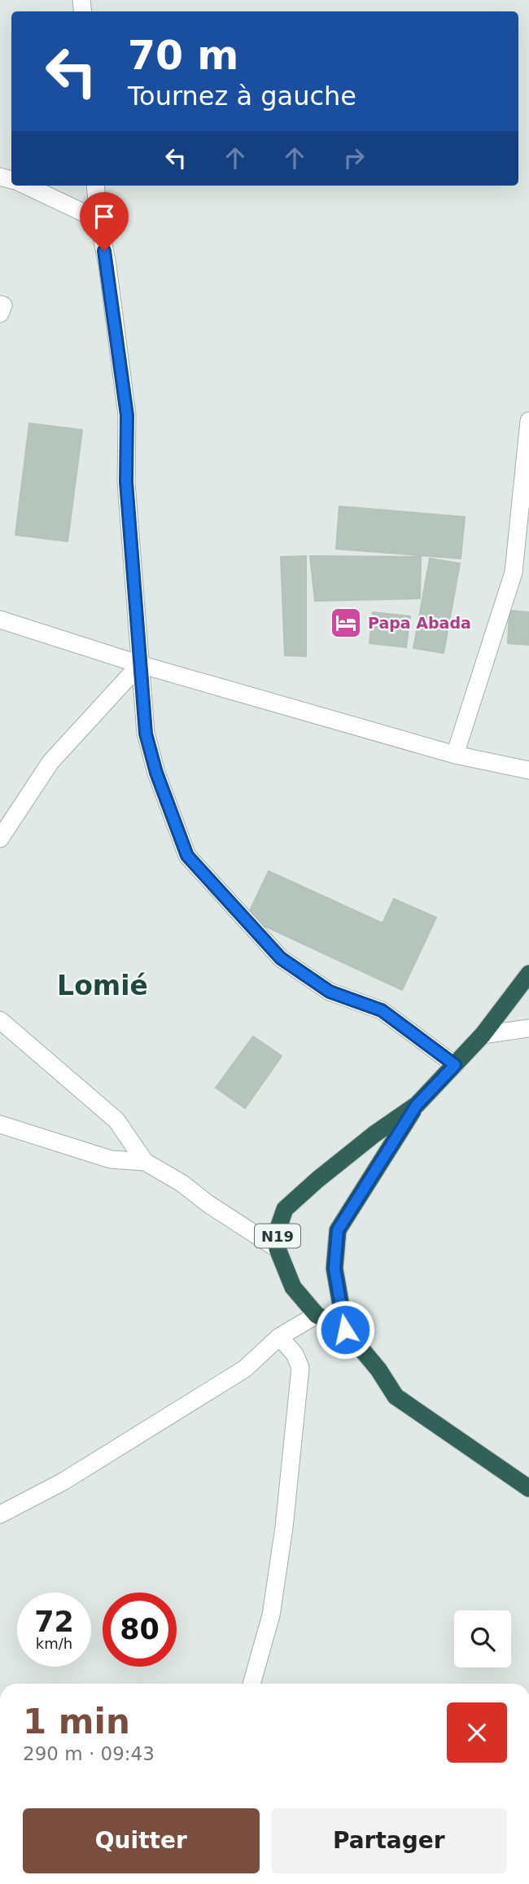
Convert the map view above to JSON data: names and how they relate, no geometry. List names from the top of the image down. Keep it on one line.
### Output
{"streets":{"highway":["N19"]},"districts":["Lomié"],"places":{"hotel":["Papa Abada"]},"page":{"turn":["70 m","Tournez à gauche"],"speed":"72 km/h","limit":"80","heading":["1 min","290 m · 09:43"],"buttons":["Quitter","Partager"]}}
